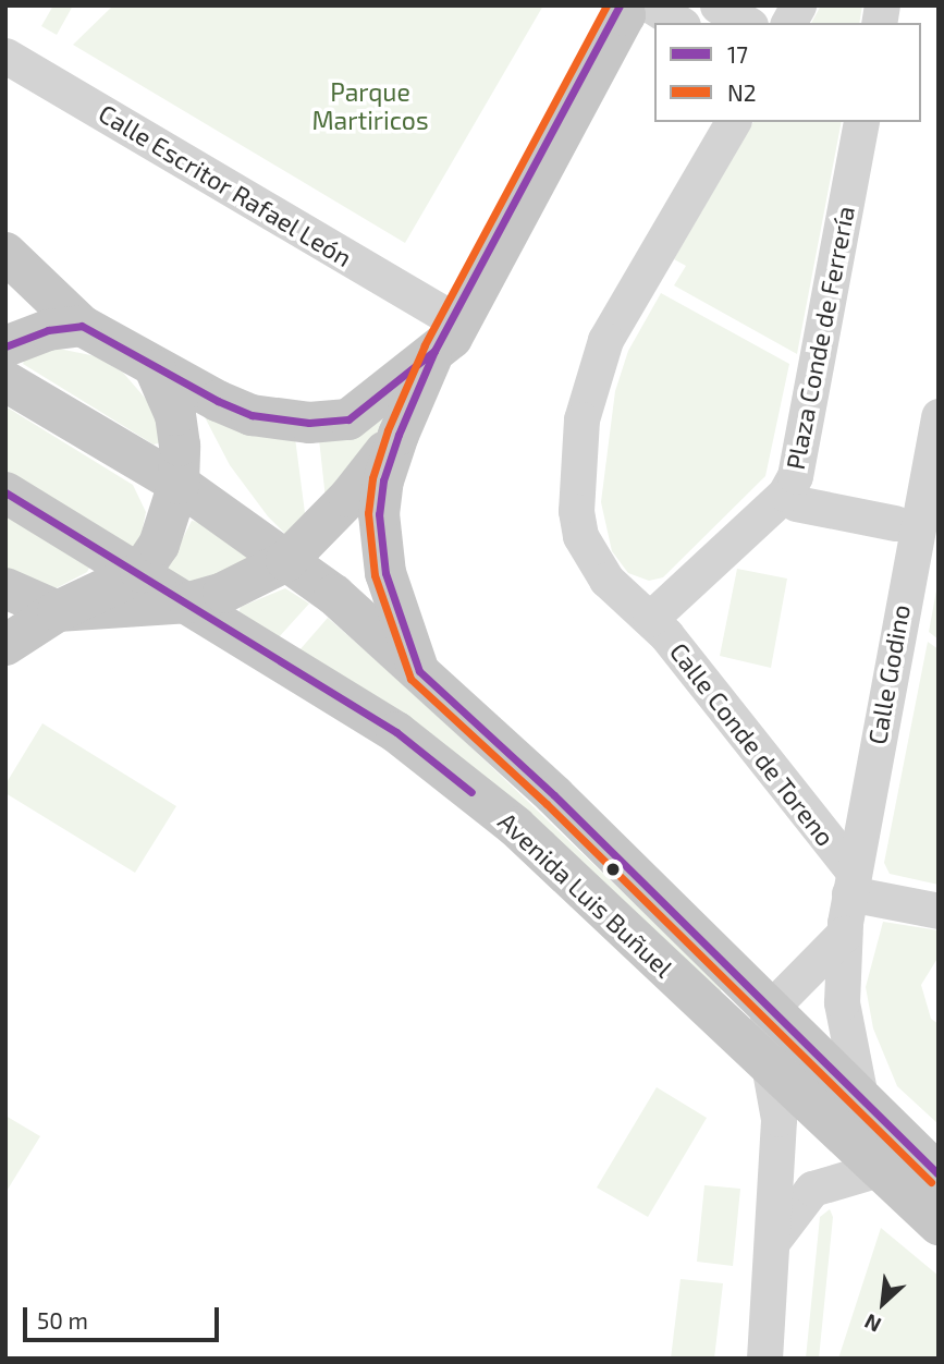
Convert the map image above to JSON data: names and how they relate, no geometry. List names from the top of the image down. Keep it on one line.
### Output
{"streets":{"main road":["Avenida Luis Buñuel"],"street":["Calle Escritor Rafael León","Plaza Conde de Ferrería","Calle Godino","Calle Conde de Toreno"]},"crossings":[["Plaza Conde de Ferrería","Calle Conde de Toreno"],["Calle Godino","Calle Conde de Toreno"],["Calle Godino","Avenida Luis Buñuel"]],"parks":["Parque Martiricos"],"lines":["transit line 17","transit line N2"],"legend":["17","N2"],"scale_bar":"50 m","north":"bottom left"}
